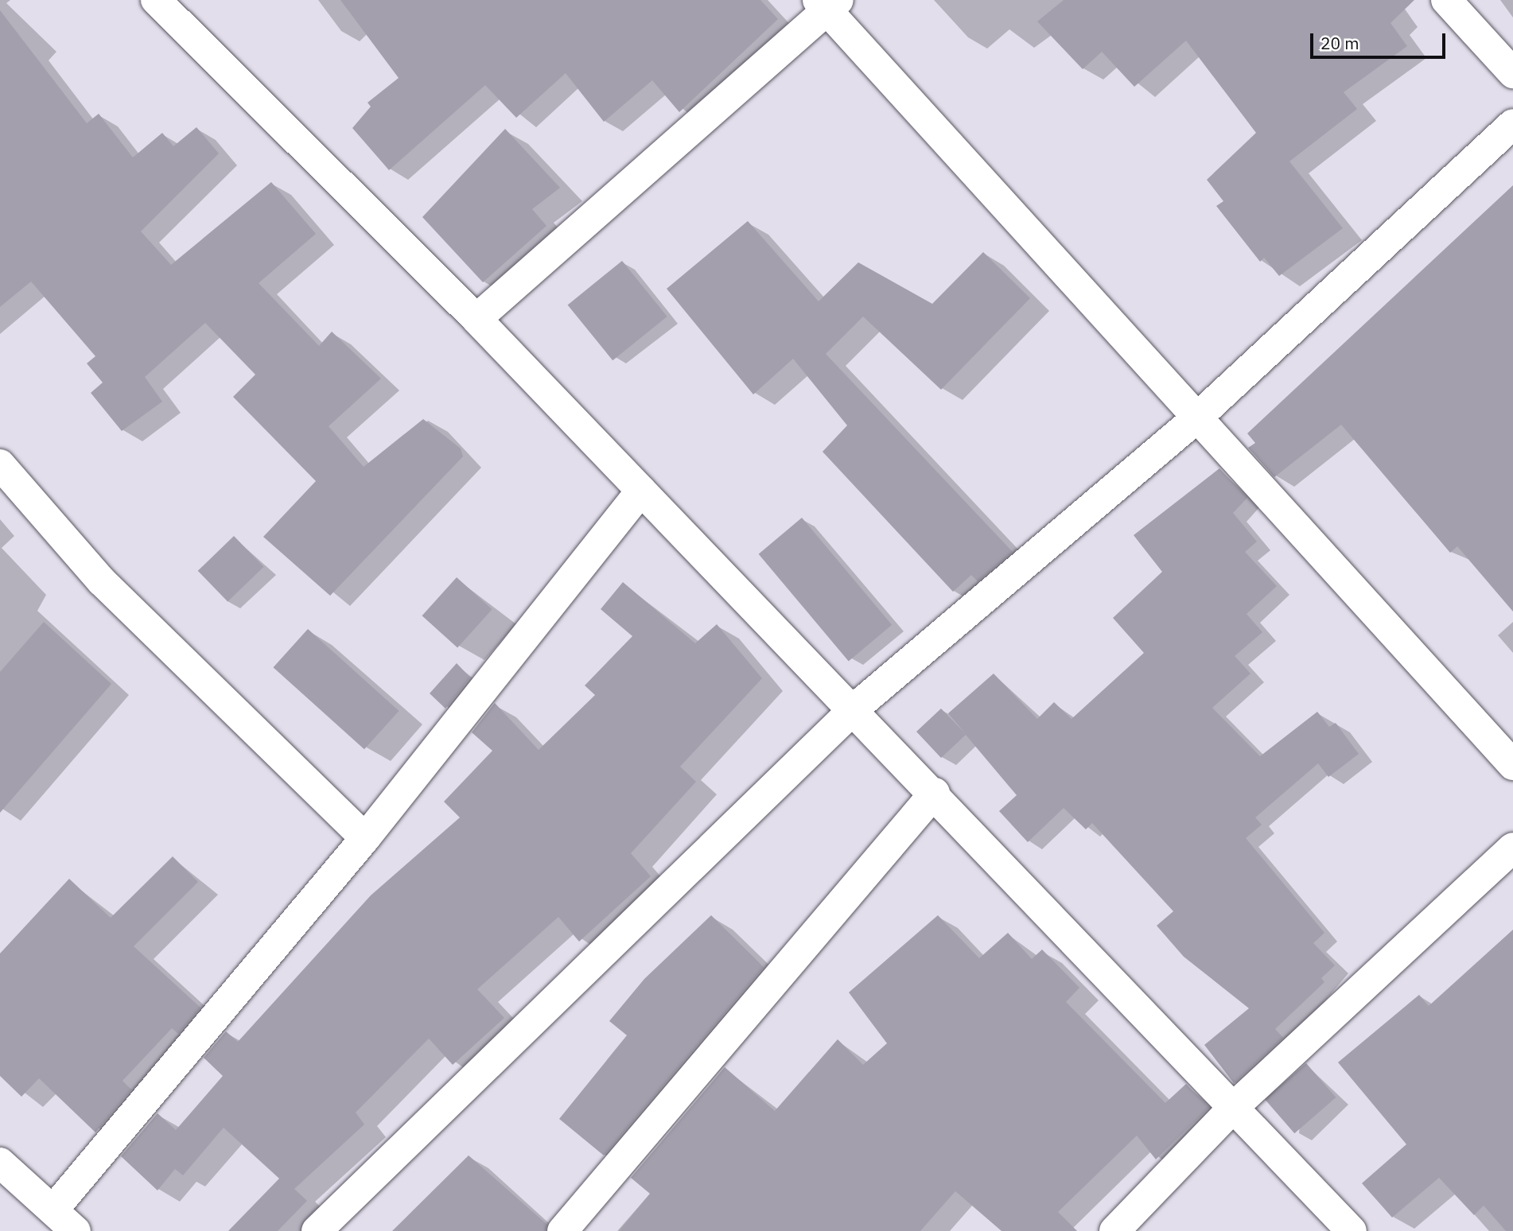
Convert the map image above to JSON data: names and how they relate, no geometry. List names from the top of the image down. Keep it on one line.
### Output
{"scale_bar":"20 m"}
